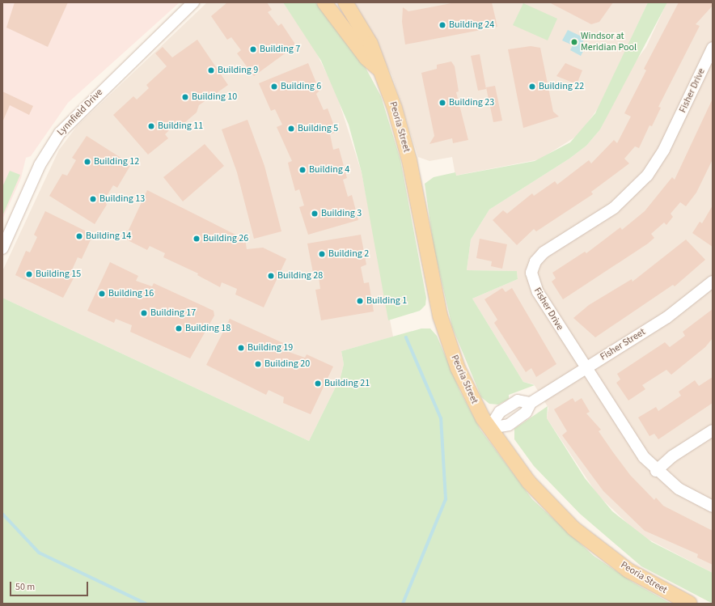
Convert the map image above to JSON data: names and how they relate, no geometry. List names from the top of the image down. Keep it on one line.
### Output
{"streets":{"main road":["Peoria Street"],"street":["Fisher Drive","Lynnfield Drive","Fisher Street"]},"crossings":[["Fisher Drive","Fisher Street"],["Peoria Street","Fisher Street"]],"places":["Building 24","Windsor at Meridian Pool","Building 7","Building 9","Building 6","Building 22","Building 10","Building 23","Building 11","Building 5","Building 12","Building 4","Building 13","Building 3","Building 14","Building 26","Building 2","Building 15","Building 28","Building 16","Building 1","Building 17","Building 18","Building 19","Building 20","Building 21"],"scale_bar":"50 m"}
